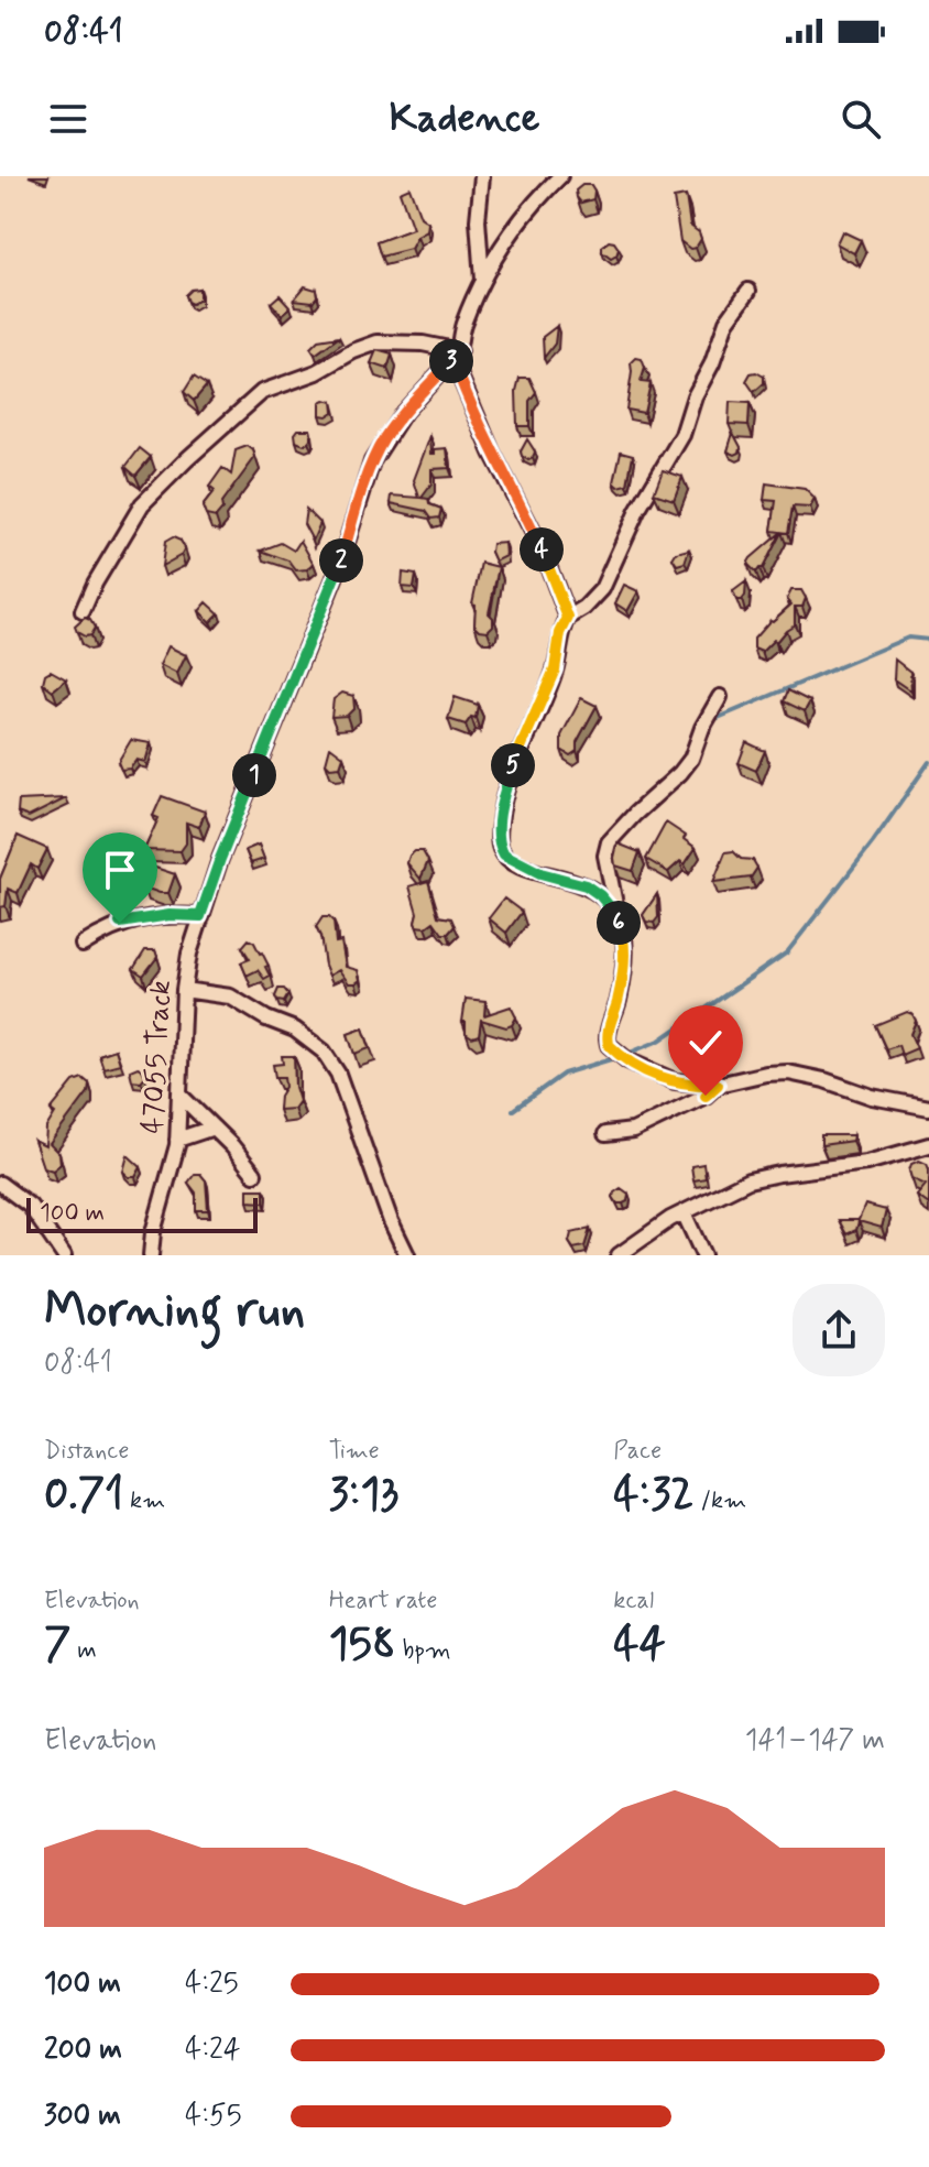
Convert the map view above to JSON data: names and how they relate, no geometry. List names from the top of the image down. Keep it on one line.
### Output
{"streets":{"street":["47055 Track"]},"scale_bar":"100 m","page":{"status":"08:41","header":"Kadence","pins":["3","4","2","5","1","6"],"scale":"100 m","heading":["Morning run","08:41"],"stats":[["Distance","0.71 km"],["Time","3:13"],["Pace","4:32 /km"],["Elevation","7 m"],["Heart rate","158 bpm"],["kcal","44"]],"chart":["Elevation","141–147 m"],"list":[{"name":"100 m","note":"4:25"},{"name":"200 m","note":"4:24"},{"name":"300 m","note":"4:55"}]}}
